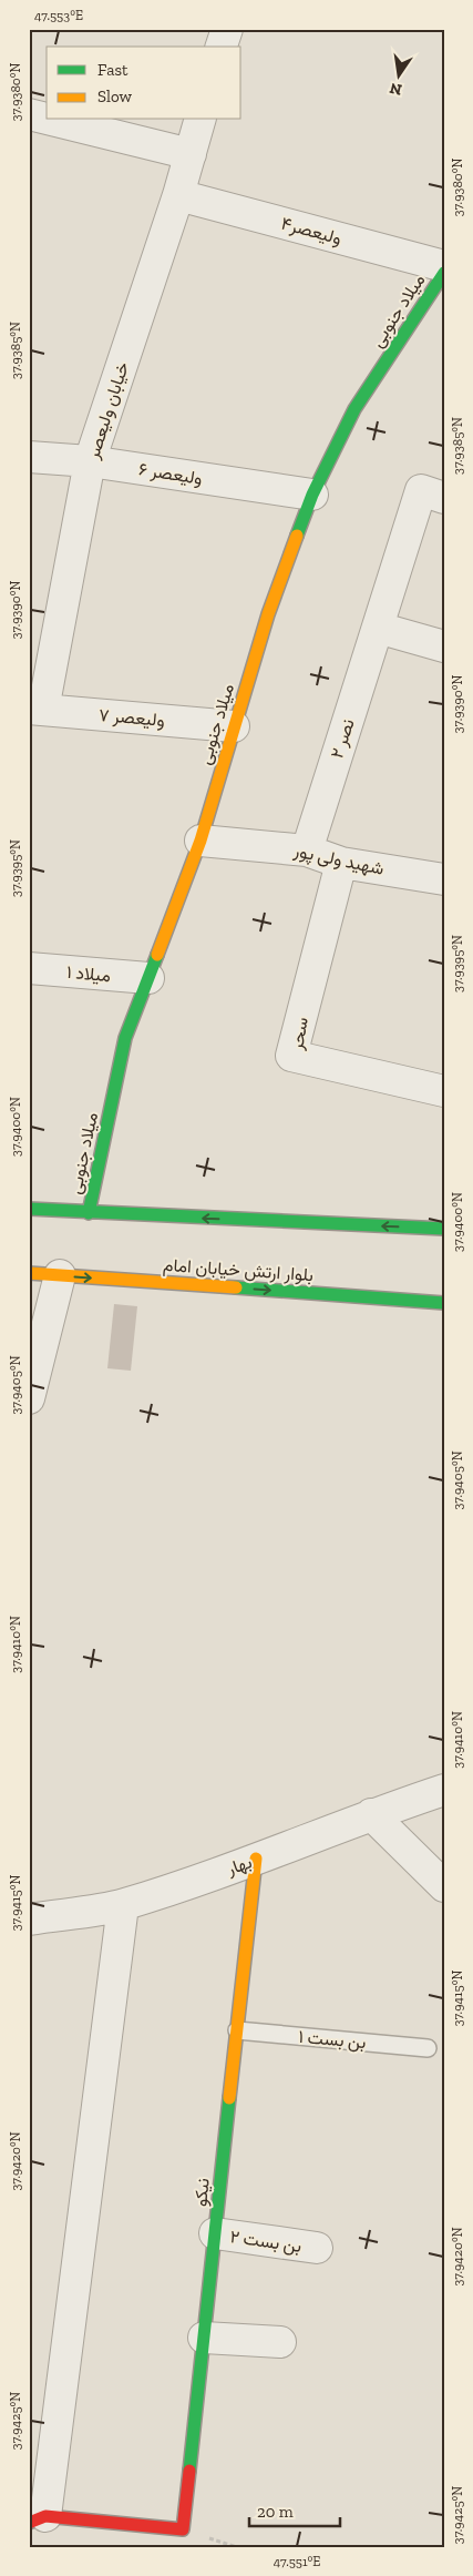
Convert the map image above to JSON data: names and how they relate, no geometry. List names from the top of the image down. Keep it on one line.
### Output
{"streets":{"street":["ولیعصر۴","میلاد جنوبی","خیابان ولیعصر","ولیعصر ۶","ولیعصر ۷","نصر ۲","شهید ولی پور","میلاد ۱","سحر","بلوار ارتش خیابان امام","بهار","نیکو","بن بست ۲"],"lane":["بن بست ۱"]},"crossings":[["ولیعصر۴","خیابان ولیعصر"],["میلاد جنوبی","ولیعصر ۶"],["میلاد جنوبی","ولیعصر ۷"],["میلاد جنوبی","شهید ولی پور"],["میلاد جنوبی","میلاد ۱"],["خیابان ولیعصر","ولیعصر ۶"],["خیابان ولیعصر","ولیعصر ۷"],["نصر ۲","شهید ولی پور"],["شهید ولی پور","سحر"],["بهار","نیکو"],["بن بست ۱","نیکو"],["نیکو","بن بست ۲"]],"legend":["Fast","Slow"],"scale_bar":"20 m","north":"bottom","coordinates":["47.553°E","37.9380°N","37.9385°N","37.9390°N","37.9395°N","37.9400°N","37.9405°N","37.9410°N","37.9415°N","37.9420°N","37.9425°N","47.551°E"]}
